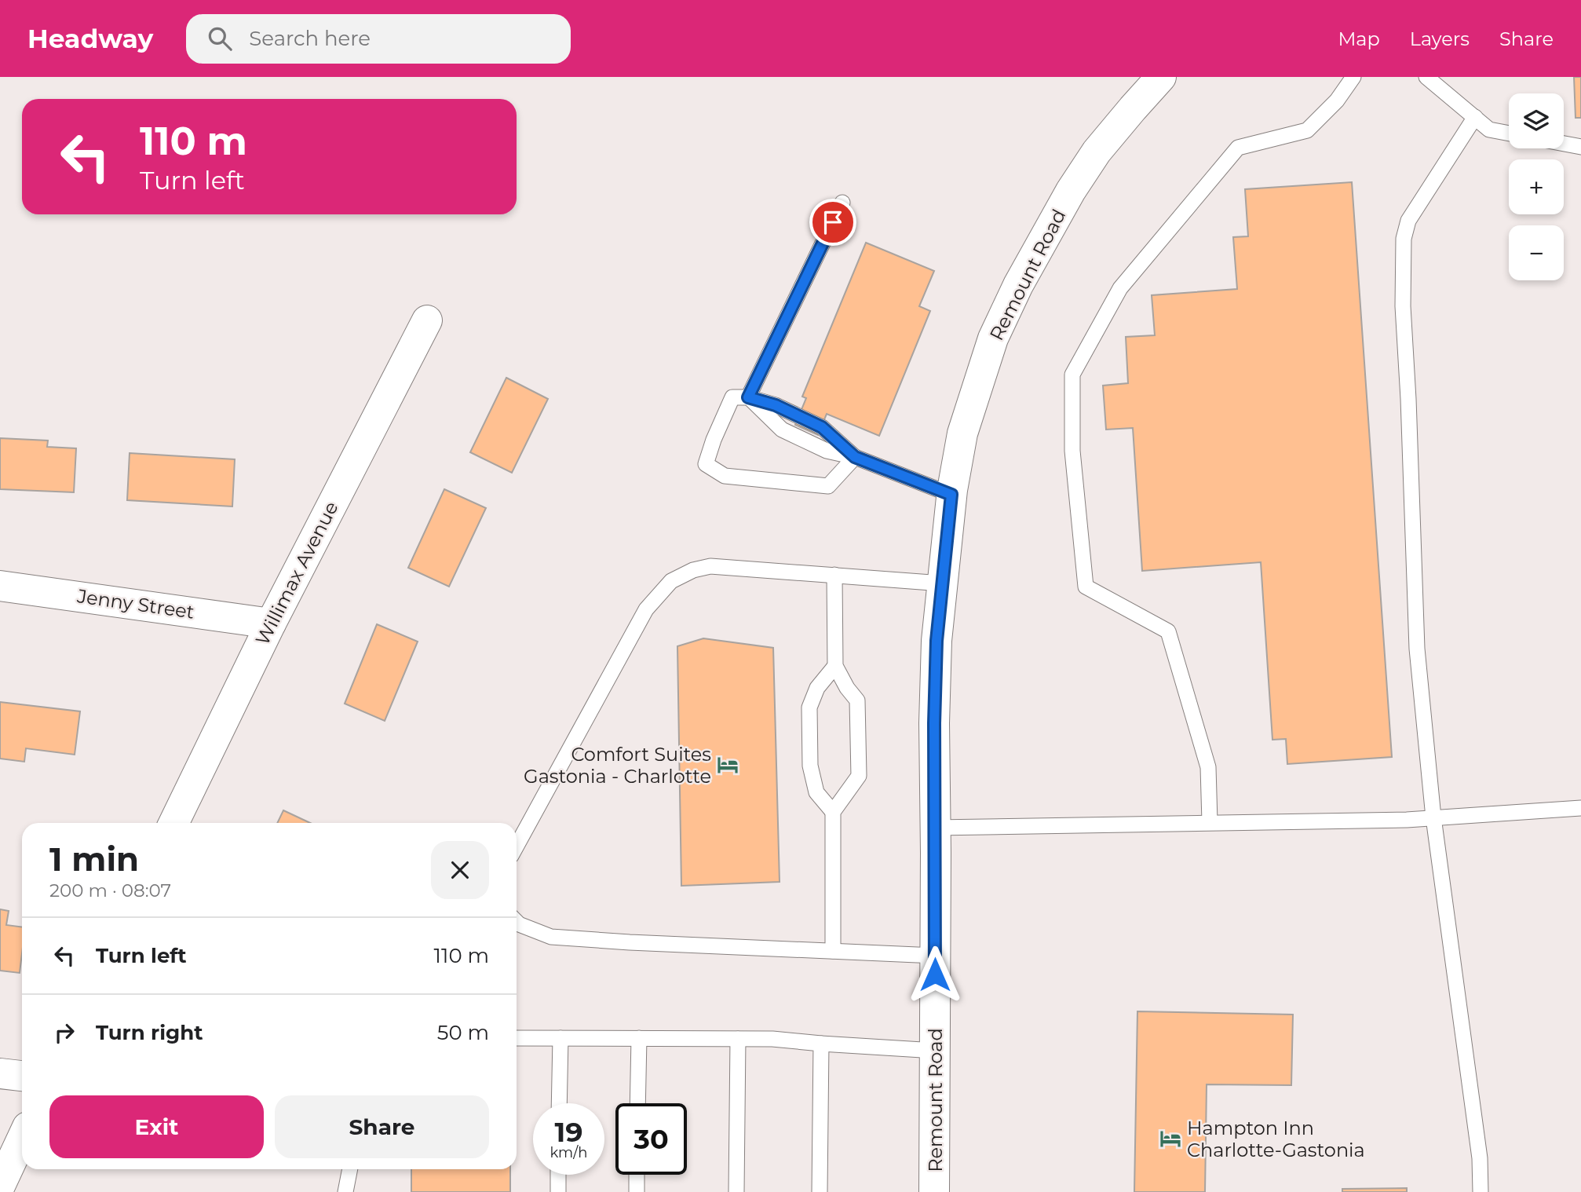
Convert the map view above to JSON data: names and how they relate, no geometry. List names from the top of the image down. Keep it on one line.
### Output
{"streets":{"street":["Remount Road","Willimax Avenue","Jenny Street"]},"crossings":[["Willimax Avenue","Jenny Street"]],"places":{"hotel":["Comfort Suites Gastonia - Charlotte","Hampton Inn Charlotte-Gastonia"]},"page":{"header":"Headway","search":"Search here","nav":["Map","Layers","Share"],"map_buttons":["+","−"],"turn":["110 m","Turn left"],"heading":["1 min","200 m · 08:07"],"list":[{"name":"Turn left","value":"110 m"},{"name":"Turn right","value":"50 m"}],"buttons":["Exit","Share"],"speed":"19 km/h","limit":"30"}}
